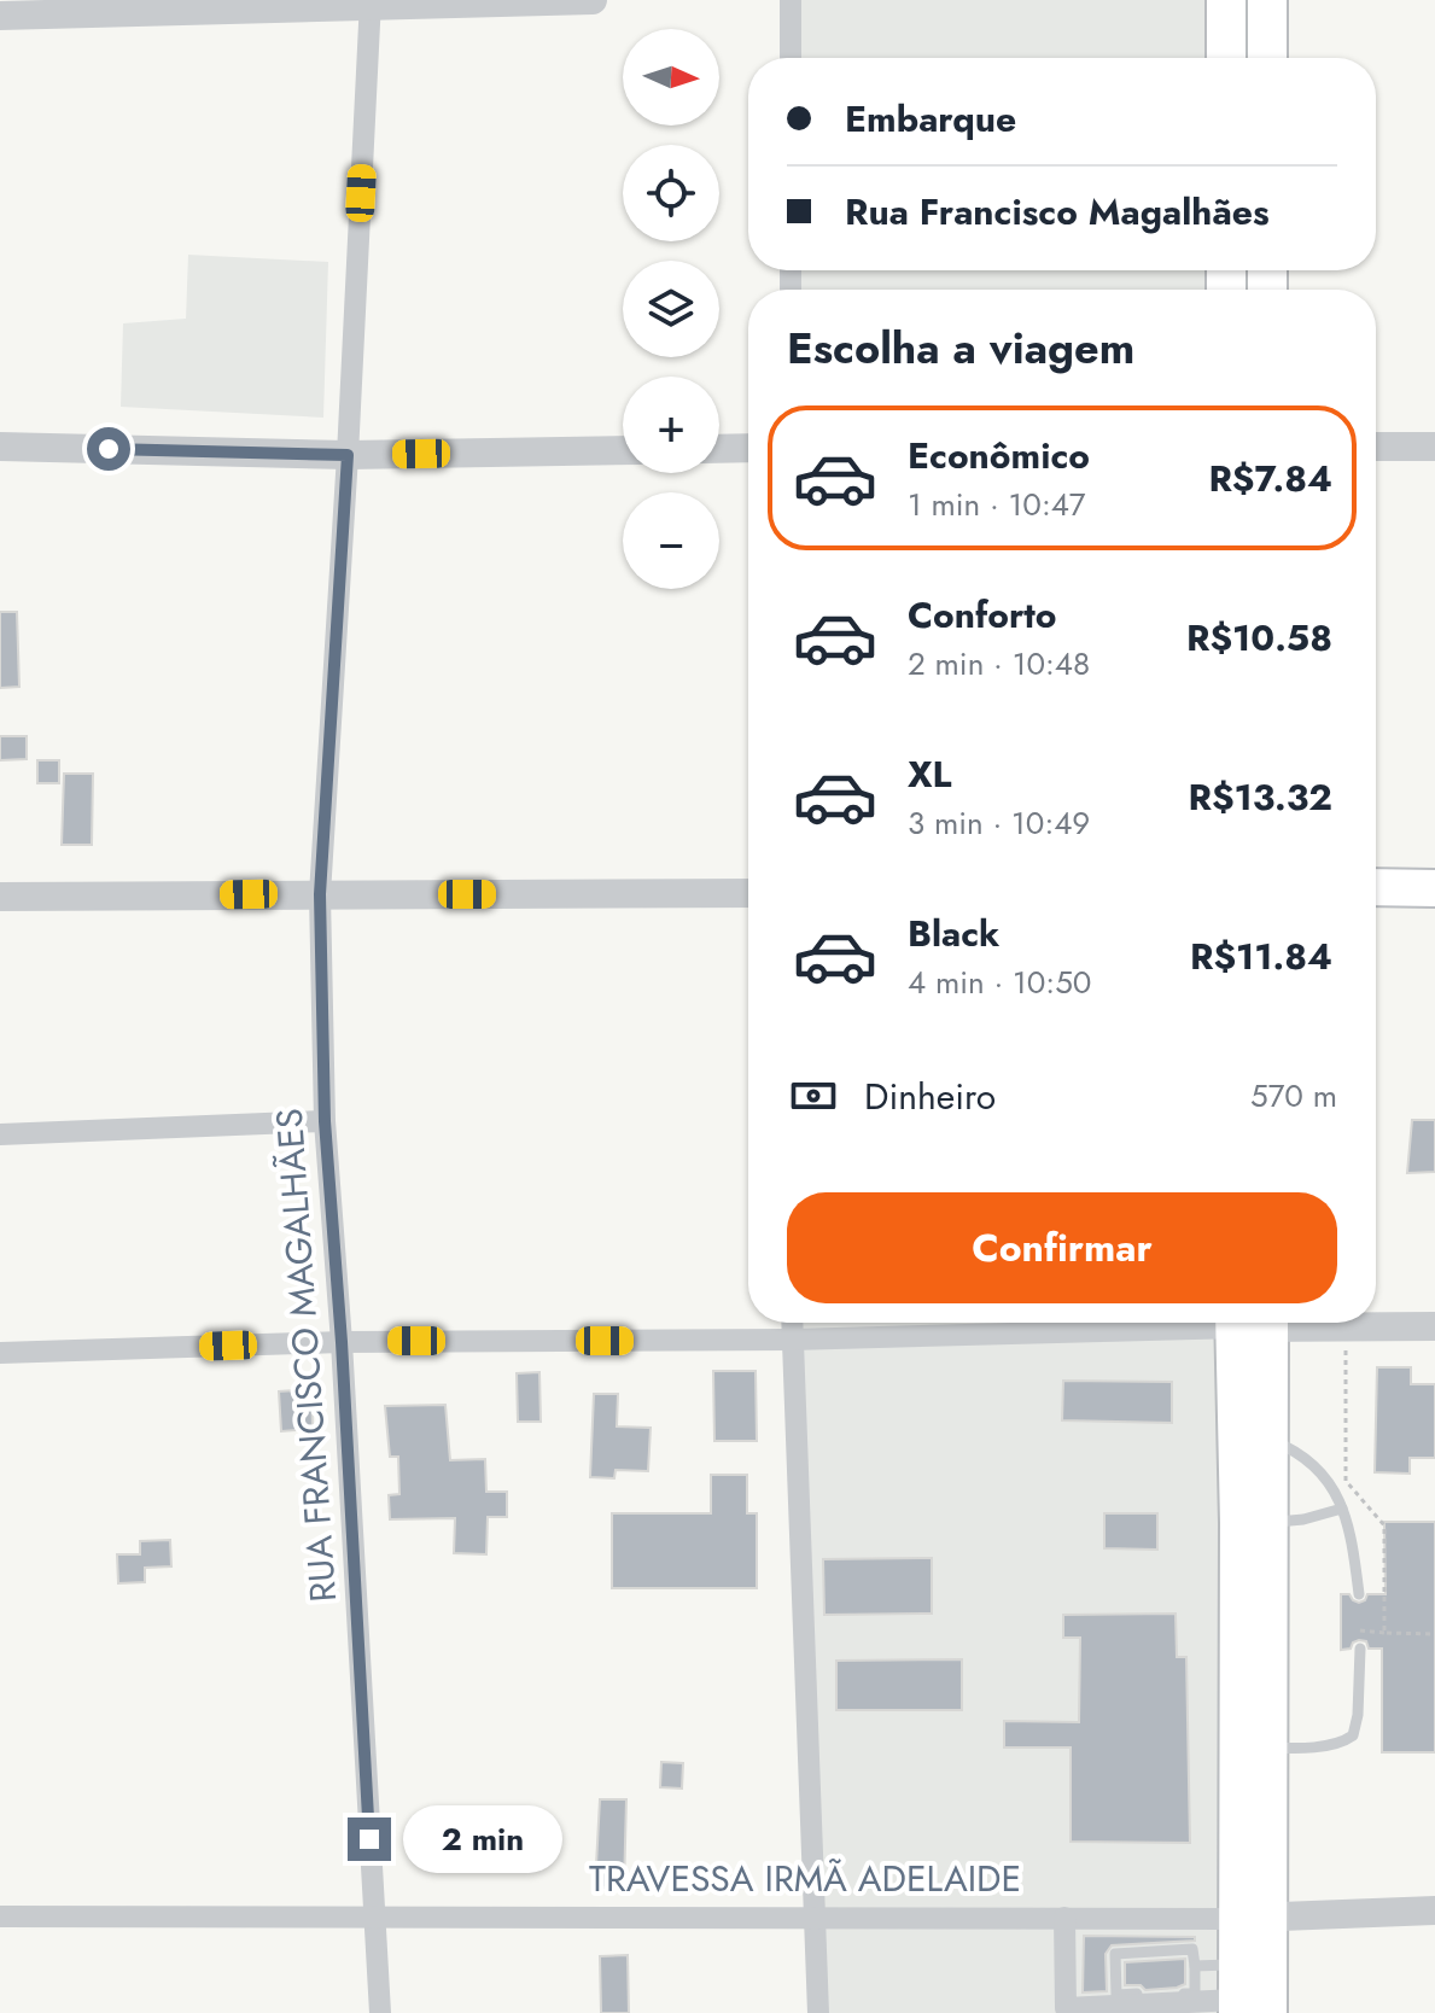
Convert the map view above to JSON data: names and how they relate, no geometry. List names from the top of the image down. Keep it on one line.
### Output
{"streets":{"street":["RUA FRANCISCO MAGALHÃES","TRAVESSA IRMÃ ADELAIDE"]},"crossings":[["RUA FRANCISCO MAGALHÃES","TRAVESSA IRMÃ ADELAIDE"]],"north":"right","page":{"map_buttons":["+","−"],"banner":["Embarque","Rua Francisco Magalhães"],"heading":"Escolha a viagem","list":[{"name":"Econômico","note":"1 min · 10:47","value":"R$7.84"},{"name":"Conforto","note":"2 min · 10:48","value":"R$10.58"},{"name":"XL","note":"3 min · 10:49","value":"R$13.32"},{"name":"Black","note":"4 min · 10:50","value":"R$11.84"}],"pay":["Dinheiro","570 m"],"buttons":"Confirmar","bubble":"2 min"}}
